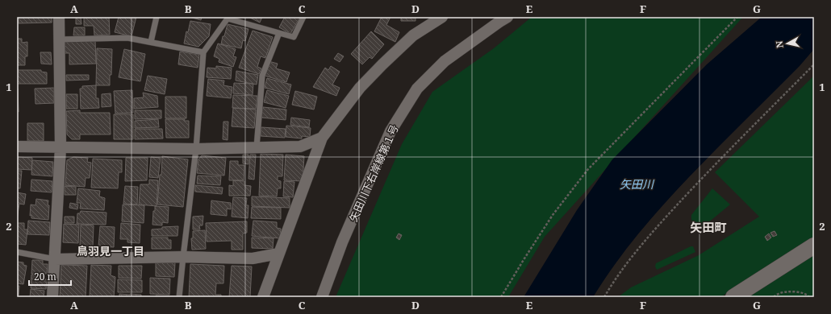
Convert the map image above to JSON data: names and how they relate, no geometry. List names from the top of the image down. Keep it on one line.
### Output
{"streets":{"street":["矢田川下右岸線第１号"]},"districts":["矢田町","鳥羽見一丁目"],"water":["矢田川"],"scale_bar":"20 m","north":"left","grid":{"columns":["A","B","C","D","E","F","G"],"rows":["1","2"]}}
